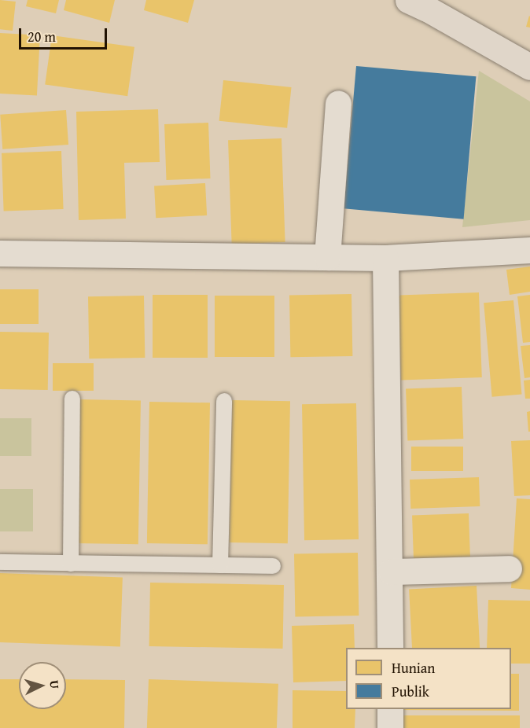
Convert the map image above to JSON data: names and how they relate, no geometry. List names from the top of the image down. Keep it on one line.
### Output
{"legend":["Hunian","Publik"],"scale_bar":"20 m","north":"right"}
